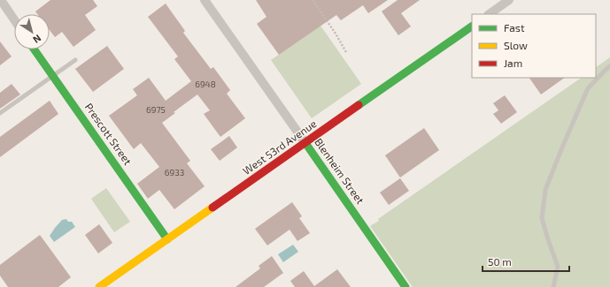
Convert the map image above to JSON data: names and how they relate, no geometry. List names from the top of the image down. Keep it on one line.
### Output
{"streets":{"street":["Prescott Street","West 53rd Avenue","Blenheim Street"]},"crossings":[["Prescott Street","West 53rd Avenue"],["West 53rd Avenue","Blenheim Street"]],"house_numbers":["6948","6975","6933"],"legend":["Fast","Slow","Jam"],"scale_bar":"50 m","north":"bottom right"}
